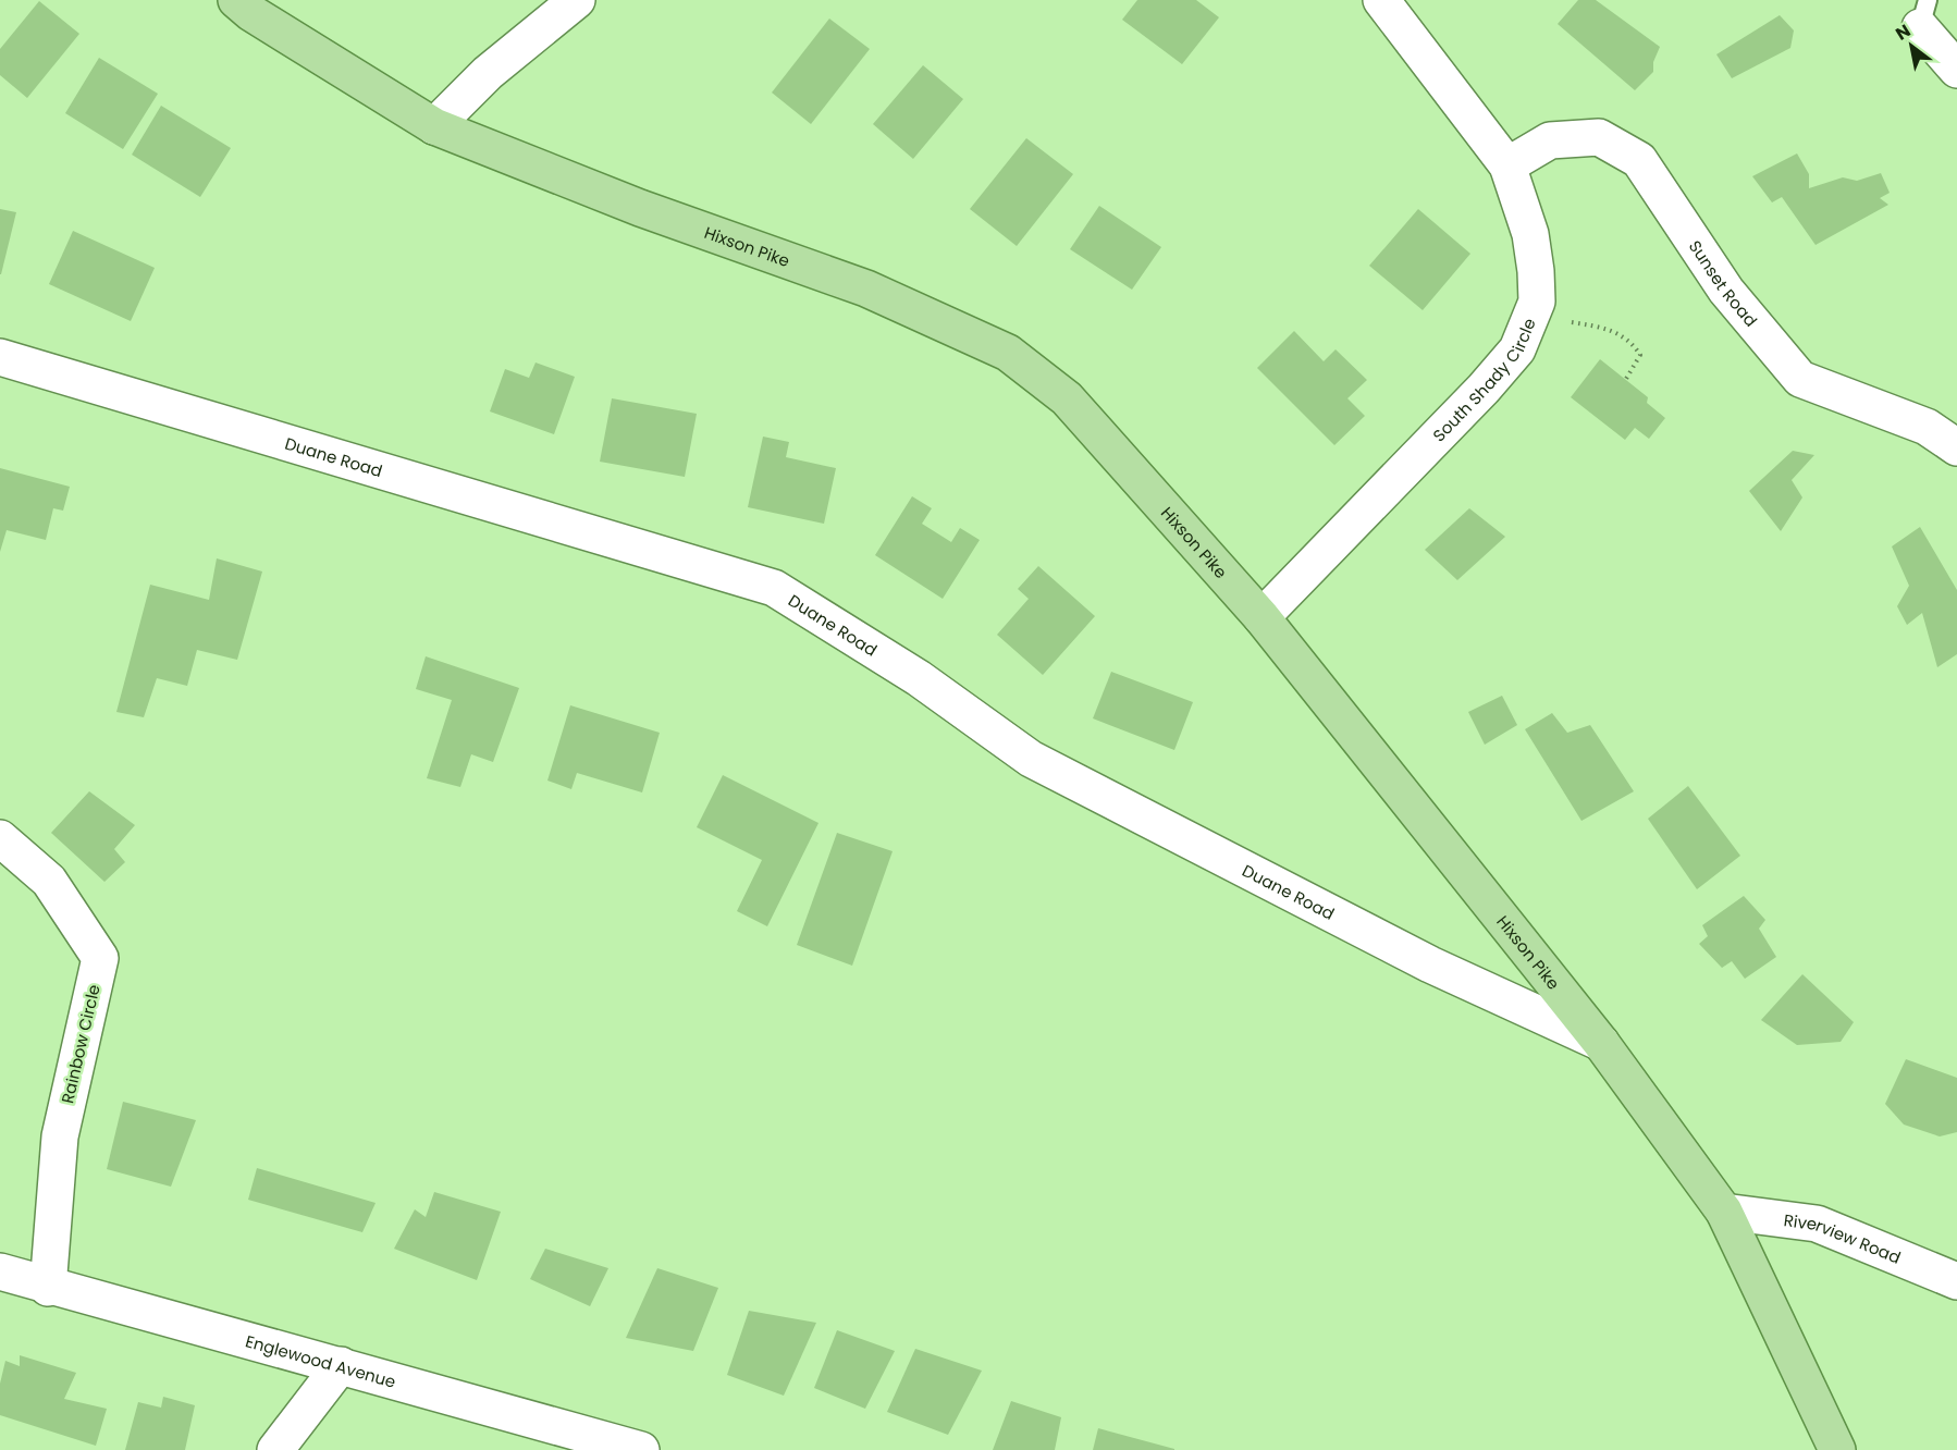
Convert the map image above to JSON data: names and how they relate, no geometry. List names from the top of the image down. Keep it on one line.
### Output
{"streets":{"main road":["Hixson Pike"],"street":["Sunset Road","South Shady Circle","Duane Road","Rainbow Circle","Riverview Road","Englewood Avenue"]},"crossings":[["Hixson Pike","South Shady Circle"],["Hixson Pike","Duane Road"],["Hixson Pike","Riverview Road"],["Sunset Road","South Shady Circle"],["Rainbow Circle","Englewood Avenue"]],"north":"top left"}
